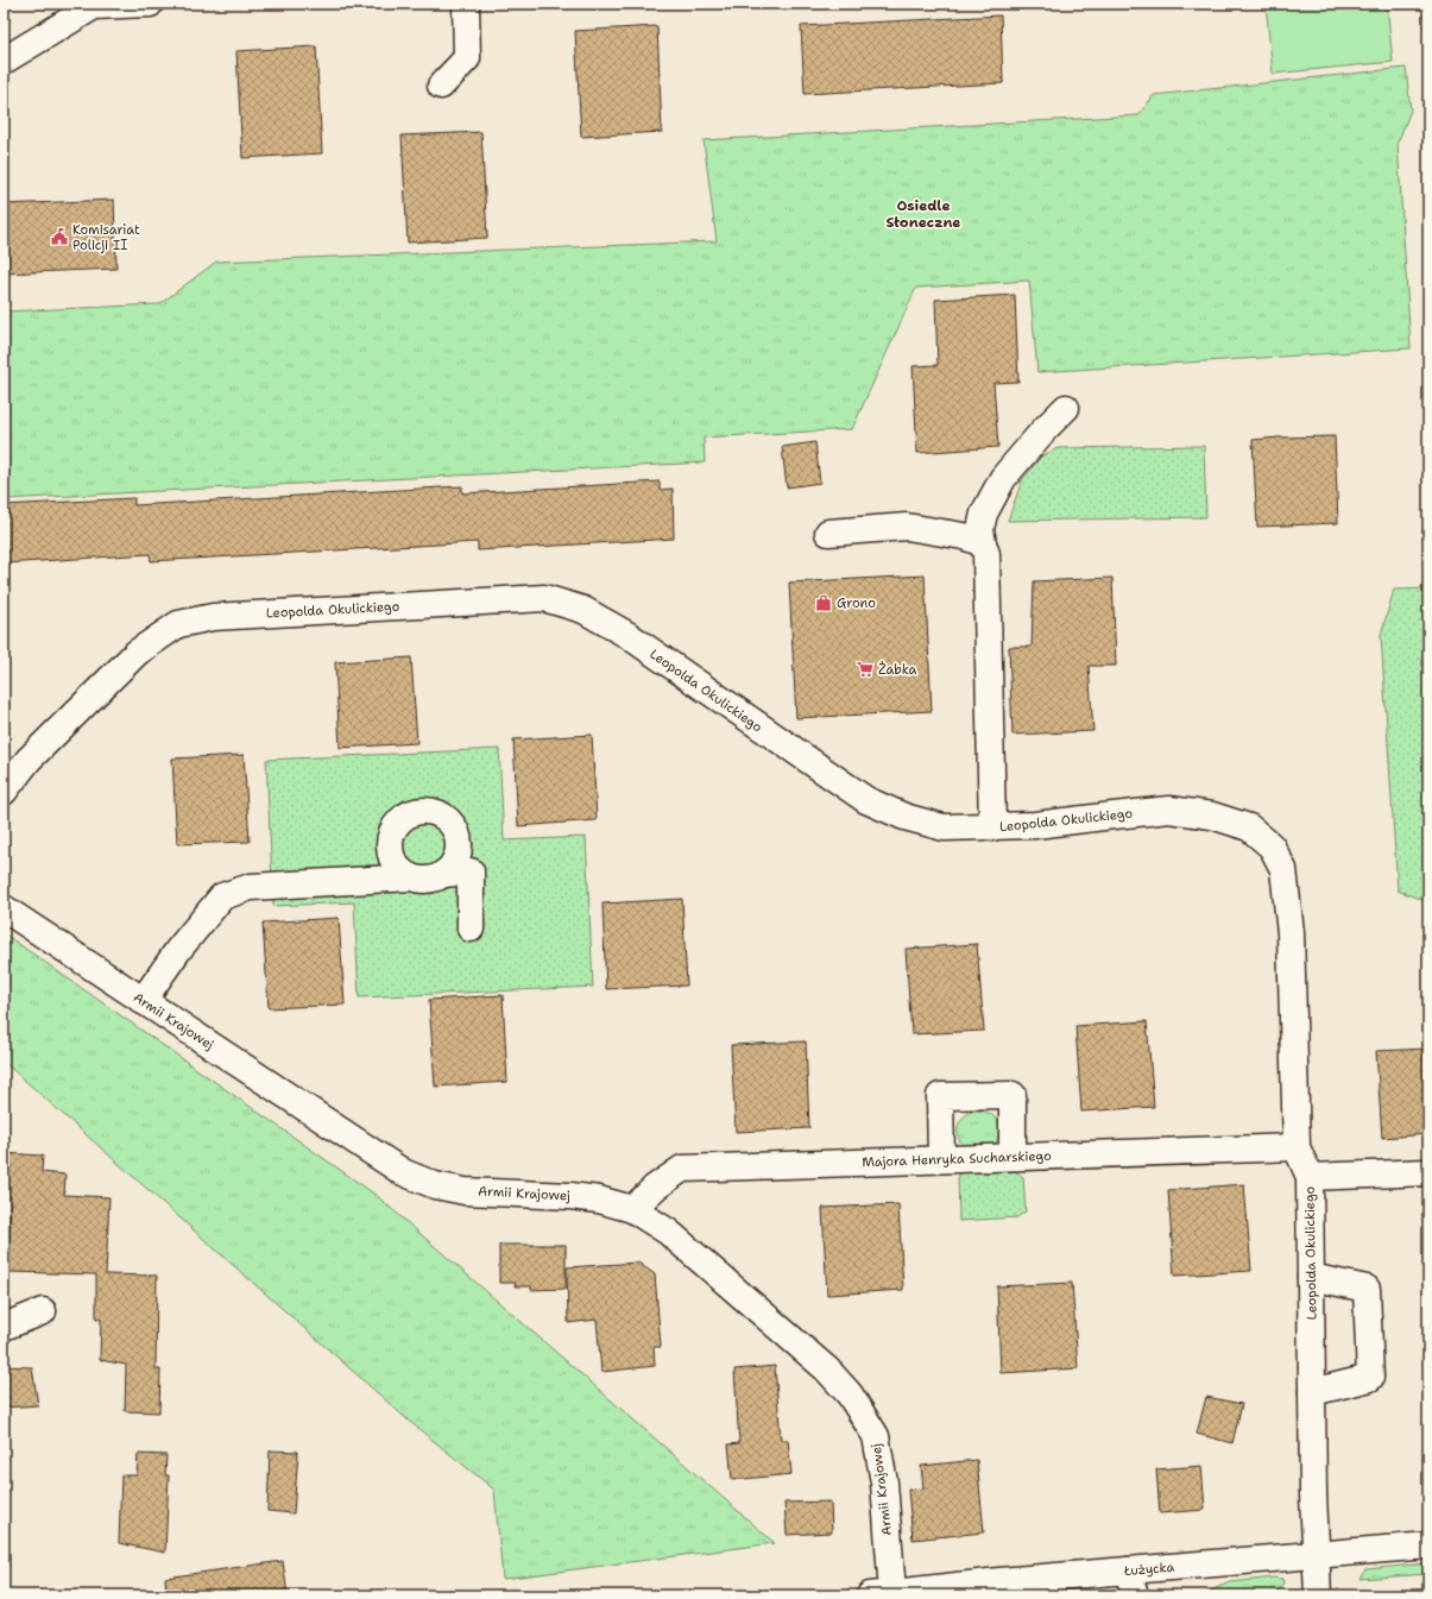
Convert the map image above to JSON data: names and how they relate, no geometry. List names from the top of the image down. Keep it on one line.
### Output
{"streets":{"street":["Leopolda Okulickiego","Armii Krajowej","Majora Henryka Sucharskiego","Łużycka"]},"crossings":[["Leopolda Okulickiego","Majora Henryka Sucharskiego"],["Leopolda Okulickiego","Łużycka"],["Armii Krajowej","Majora Henryka Sucharskiego"],["Armii Krajowej","Łużycka"]],"districts":["Osiedle Słoneczne"],"places":{"public building":["Komisariat Policji II"],"shop":["Grono"],"supermarket":["Żabka"]}}
